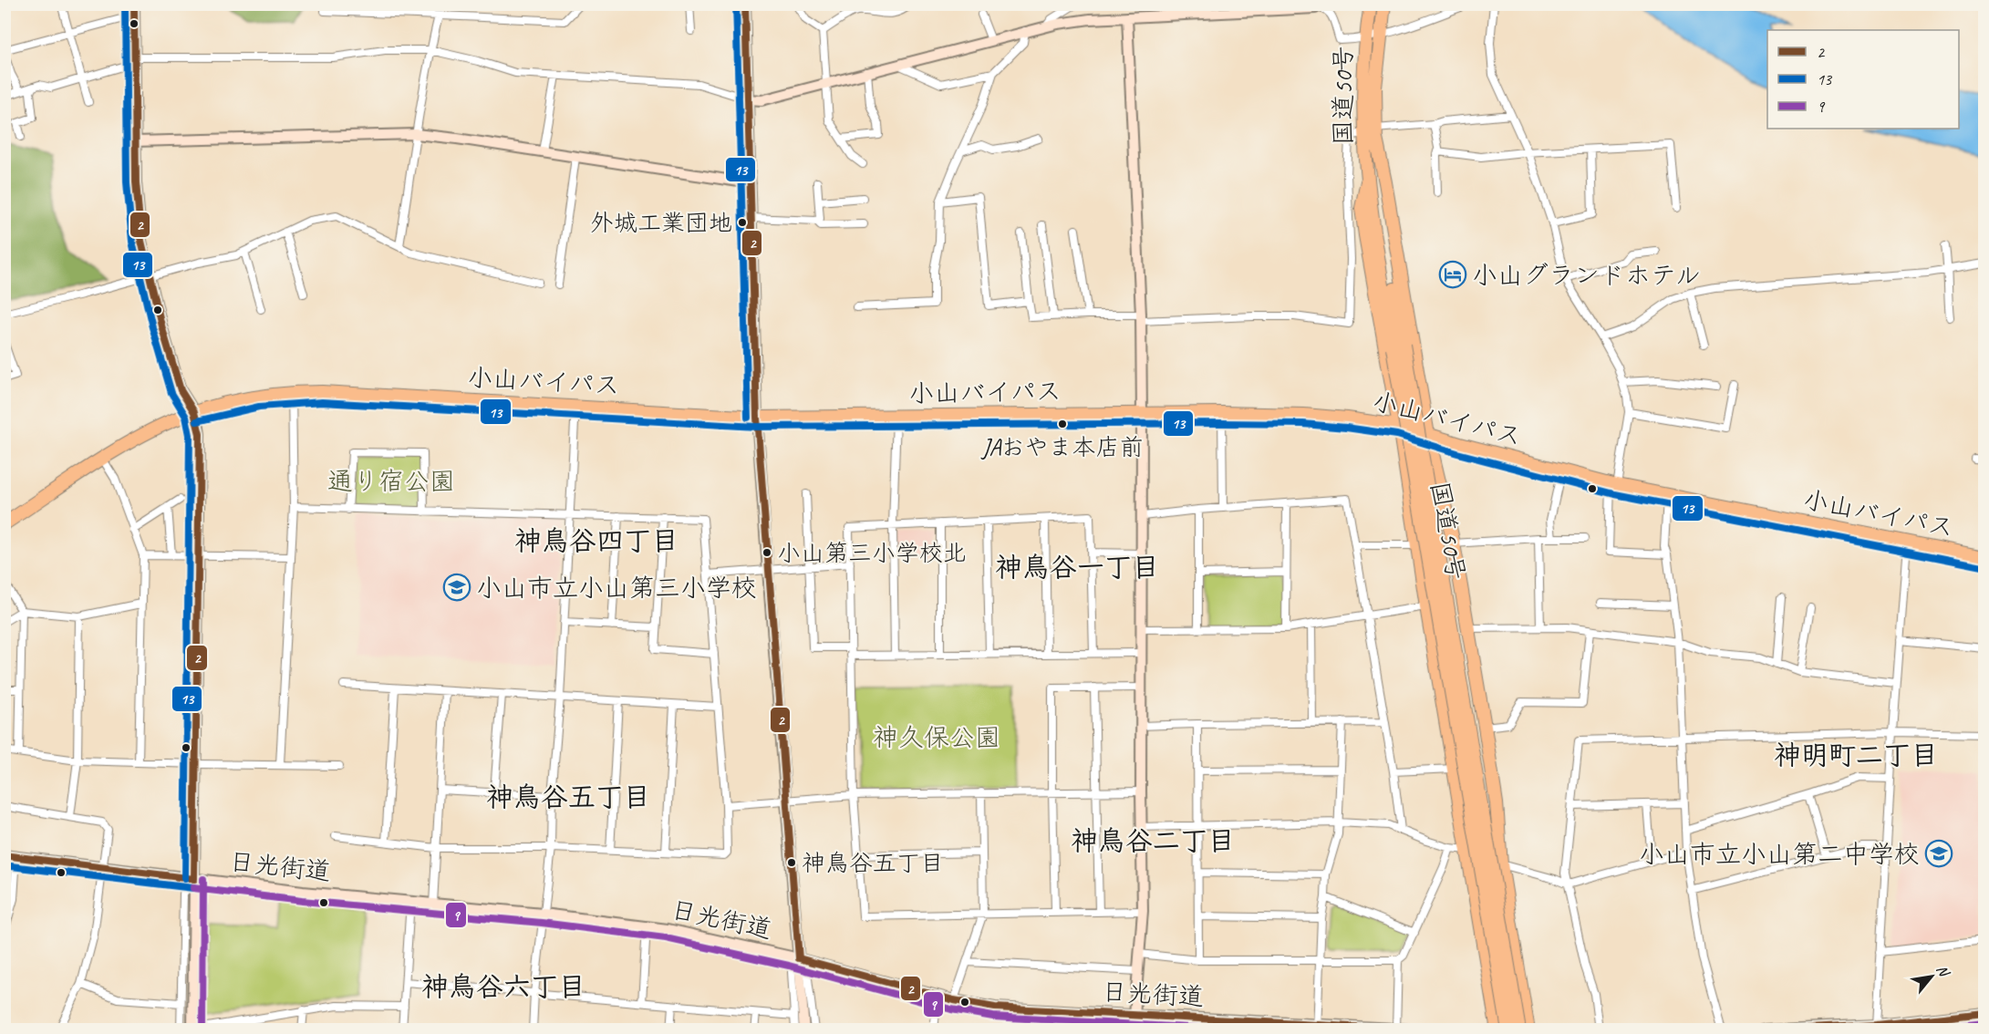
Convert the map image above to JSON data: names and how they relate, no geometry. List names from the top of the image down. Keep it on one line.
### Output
{"streets":{"highway":["国道50号","小山バイパス"],"street":["日光街道"]},"districts":["神鳥谷四丁目","神鳥谷一丁目","神明町二丁目","神鳥谷五丁目","神鳥谷二丁目","神鳥谷六丁目"],"parks":["通り宿公園","神久保公園"],"places":{"other":["外城工業団地","JAおやま本店前","小山第三小学校北","神鳥谷五丁目"],"hotel":["小山グランドホテル"],"school or university":["小山市立小山第三小学校","小山市立小山第二中学校"]},"lines":["transit line 2","transit line 13","transit line 9"],"legend":["2","13","9"],"north":"top right"}
